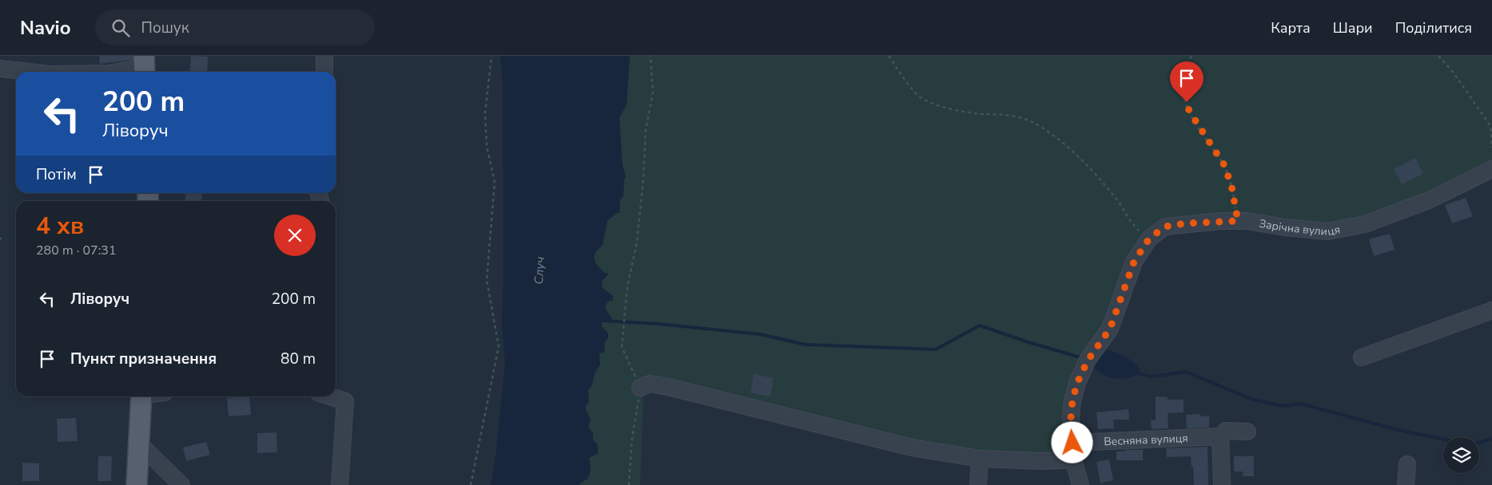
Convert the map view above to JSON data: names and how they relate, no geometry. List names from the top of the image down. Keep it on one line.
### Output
{"streets":{"street":["Зарічна вулиця","Весняна вулиця"]},"crossings":[["Зарічна вулиця","Весняна вулиця"]],"water":["Случ"],"page":{"header":"Navio","search":"Пошук","nav":["Карта","Шари","Поділитися"],"turn":["200 m","Ліворуч"],"then":"Потім","heading":["4 хв","280 m · 07:31"],"list":[{"name":"Ліворуч","value":"200 m"},{"name":"Пункт призначення","value":"80 m"}]}}
